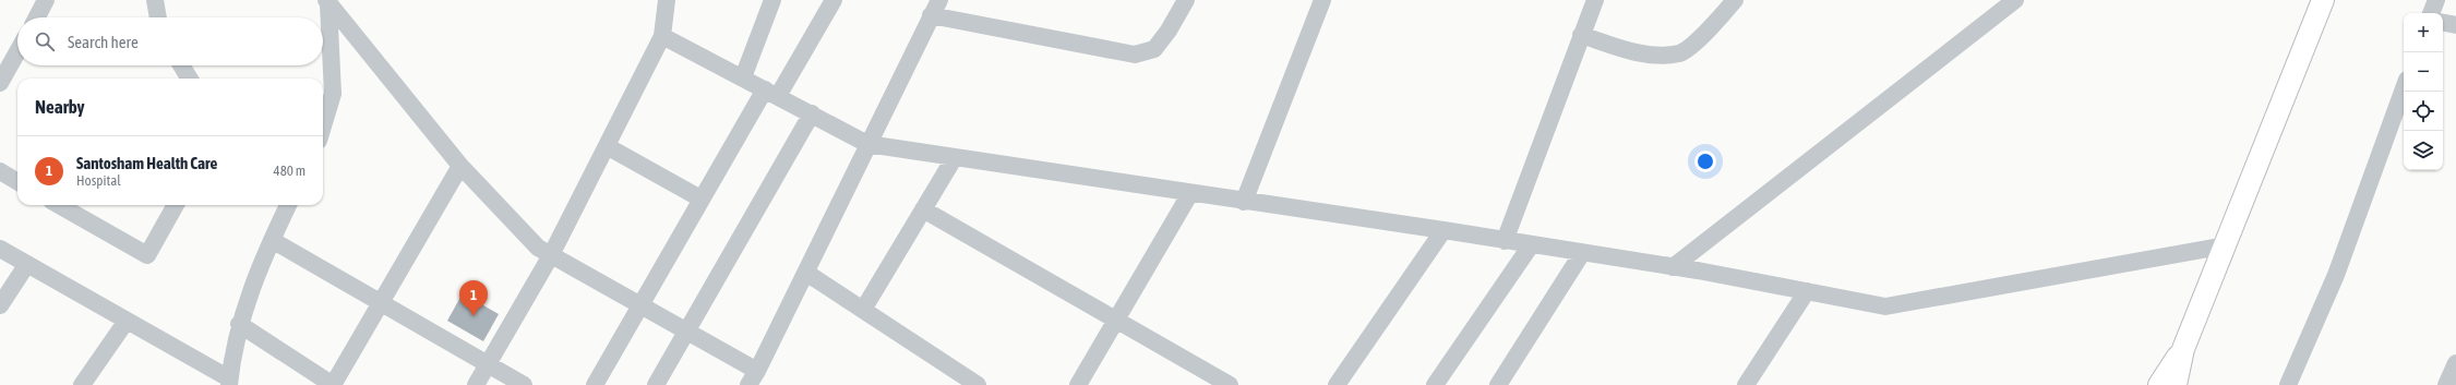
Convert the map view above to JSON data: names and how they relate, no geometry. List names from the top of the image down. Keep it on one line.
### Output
{"page":{"map_buttons":["+","−"],"search":"Search here","heading":"Nearby","list":[{"mark":"1","name":"Santosham Health Care","note":"Hospital","value":"480 m"}],"pins":"1"}}
